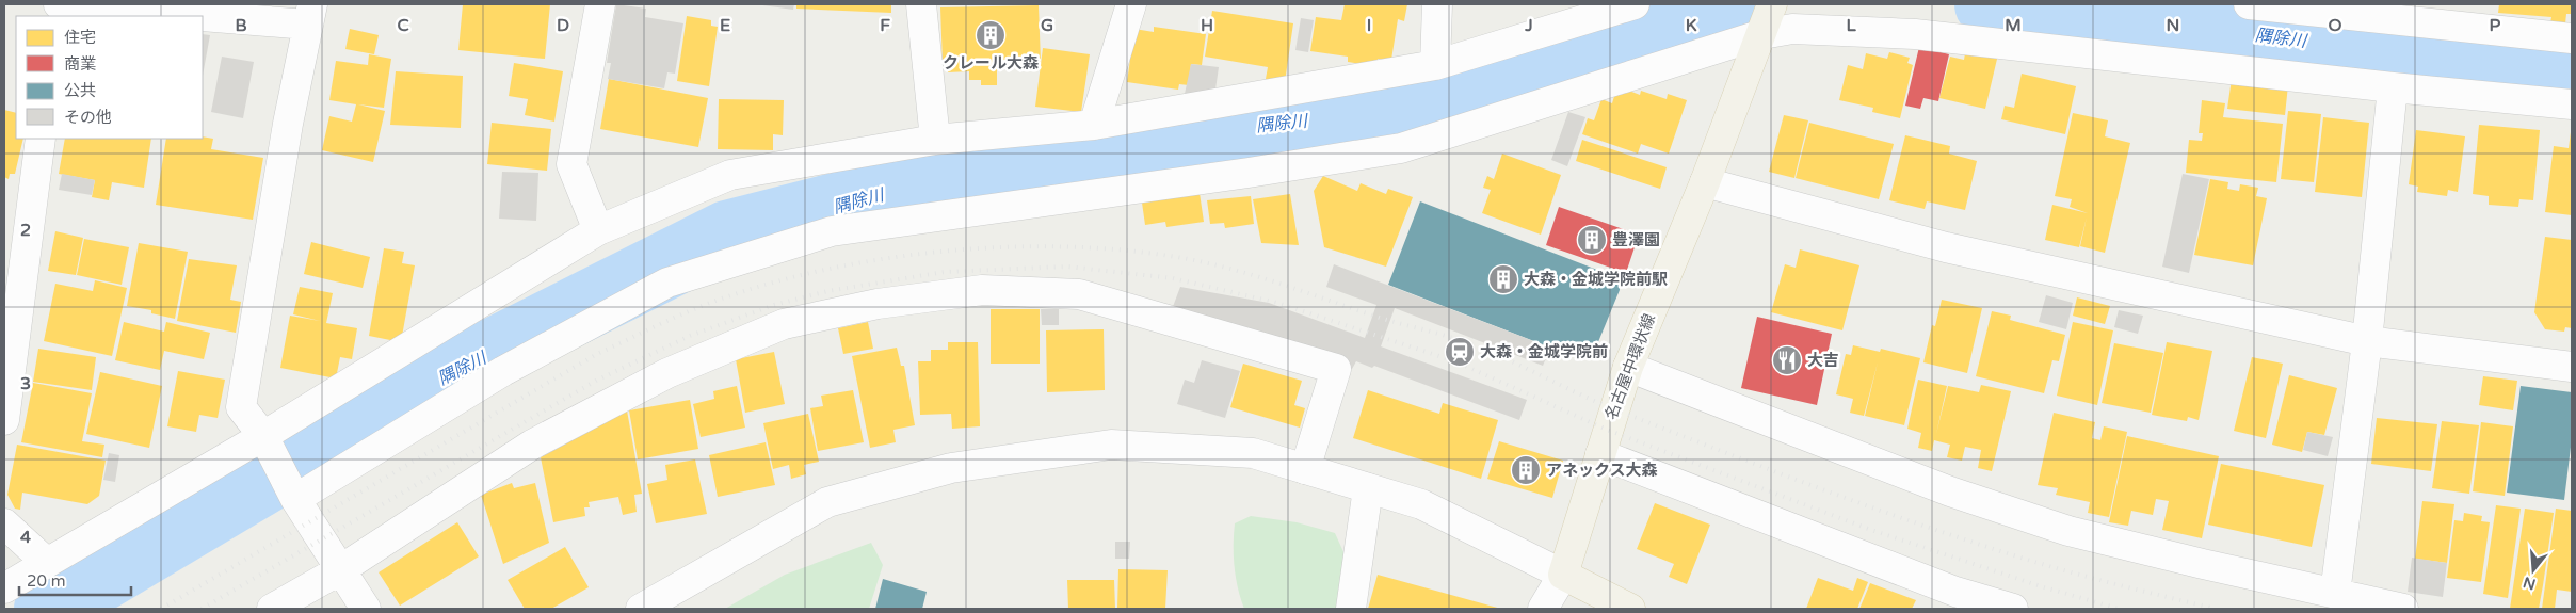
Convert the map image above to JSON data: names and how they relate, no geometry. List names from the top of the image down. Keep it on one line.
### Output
{"streets":{"main road":["名古屋中環状線"]},"water":["隅除川"],"places":{"building":["クレール大森","豊澤園","大森・金城学院前駅","アネックス大森"],"station":["大森・金城学院前"],"restaurant":["大吉"]},"legend":["住宅","商業","公共","その他"],"scale_bar":"20 m","north":"bottom","grid":{"columns":["B","C","D","E","F","G","H","I","J","K","L","M","N","O","P"],"rows":["2","3","4"]}}
